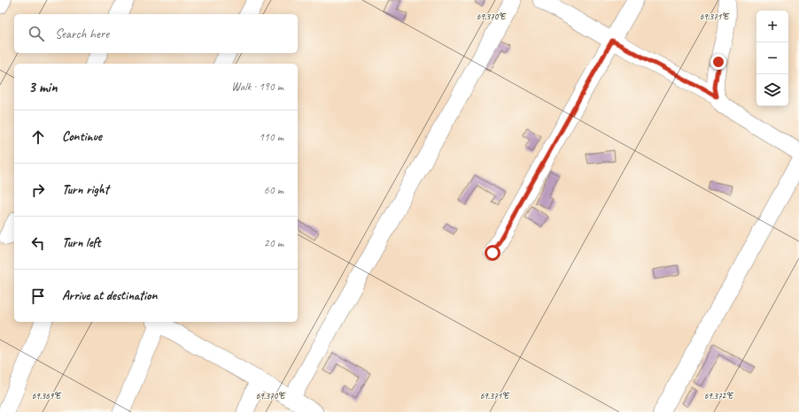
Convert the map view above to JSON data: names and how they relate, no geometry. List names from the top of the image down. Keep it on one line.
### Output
{"page":{"map_buttons":["+","−"],"search":"Search here","heading":["3 min","Walk · 190 m"],"list":[["Continue","110 m"],["Turn right","60 m"],["Turn left","20 m"],"Arrive at destination"]},"coordinates":["69.370°E","69.371°E","69.369°E","69.372°E"]}
